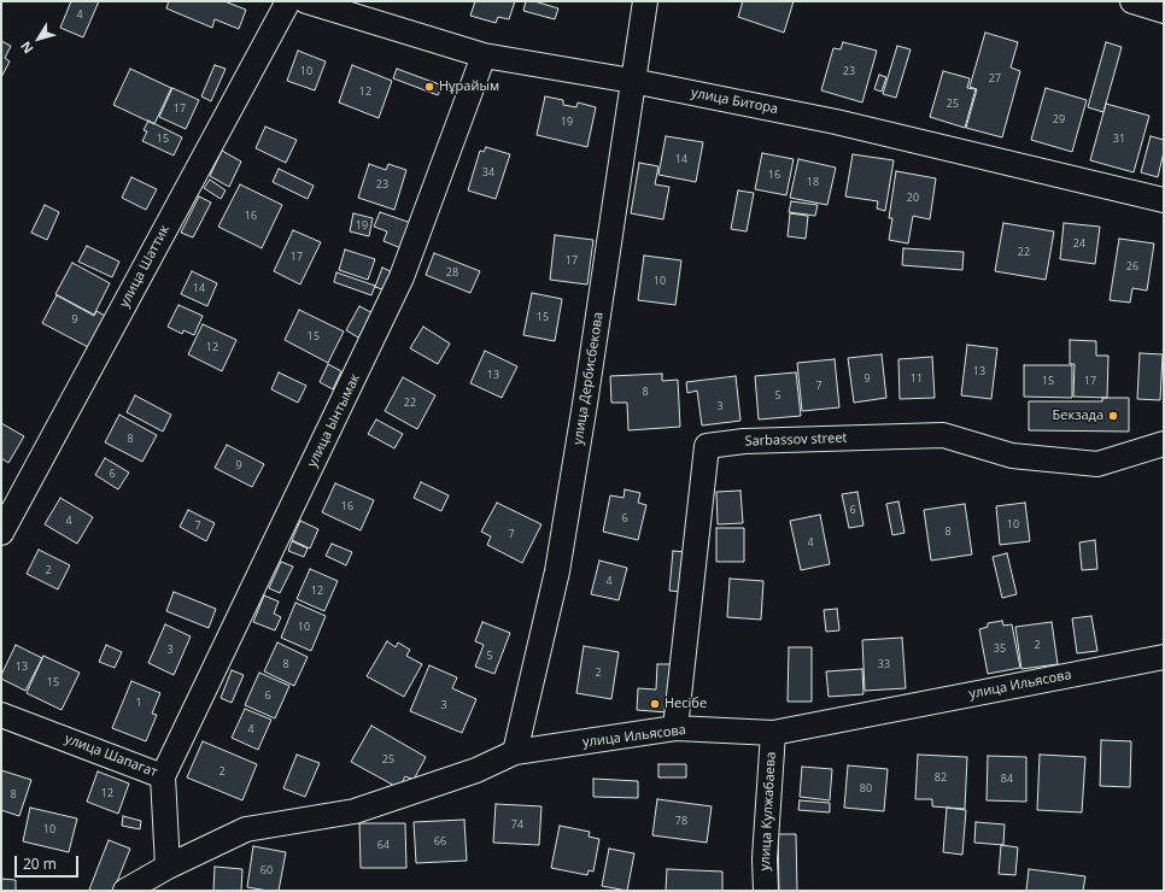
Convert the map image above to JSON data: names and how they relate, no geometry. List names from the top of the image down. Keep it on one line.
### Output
{"streets":{"street":["улица Битора","улица Шаттик","улица Дербисбекова","улица Ынтымак","Sarbassov street","улица Ильясова","улица Шапагат","улица Кулжабаева"]},"crossings":[["улица Битора","улица Дербисбекова"],["улица Битора","улица Ынтымак"],["улица Дербисбекова","улица Ильясова"],["улица Ынтымак","улица Шапагат"],["Sarbassov street","улица Ильясова"],["улица Ильясова","улица Шапагат"],["улица Ильясова","улица Кулжабаева"]],"places":["Нұрайым","Бекзада","Несібе"],"house_numbers":["4","10","23","27","12","25","17","29","19","15","31","14","34","16","18","23","20","16","19","24","22","17","17","26","28","10","14","15","9","15","12","13","13","9","11","15","17","7","8","5","22","3","8","9","6","16","6","6","4","10","7","8","7","4","2","4","12","10","2","35","3","5","8","33","13","2","15","6","1","3","4","25","2","82","84","80","12","8","78","74","10","66","64","60"],"scale_bar":"20 m","north":"bottom left"}
